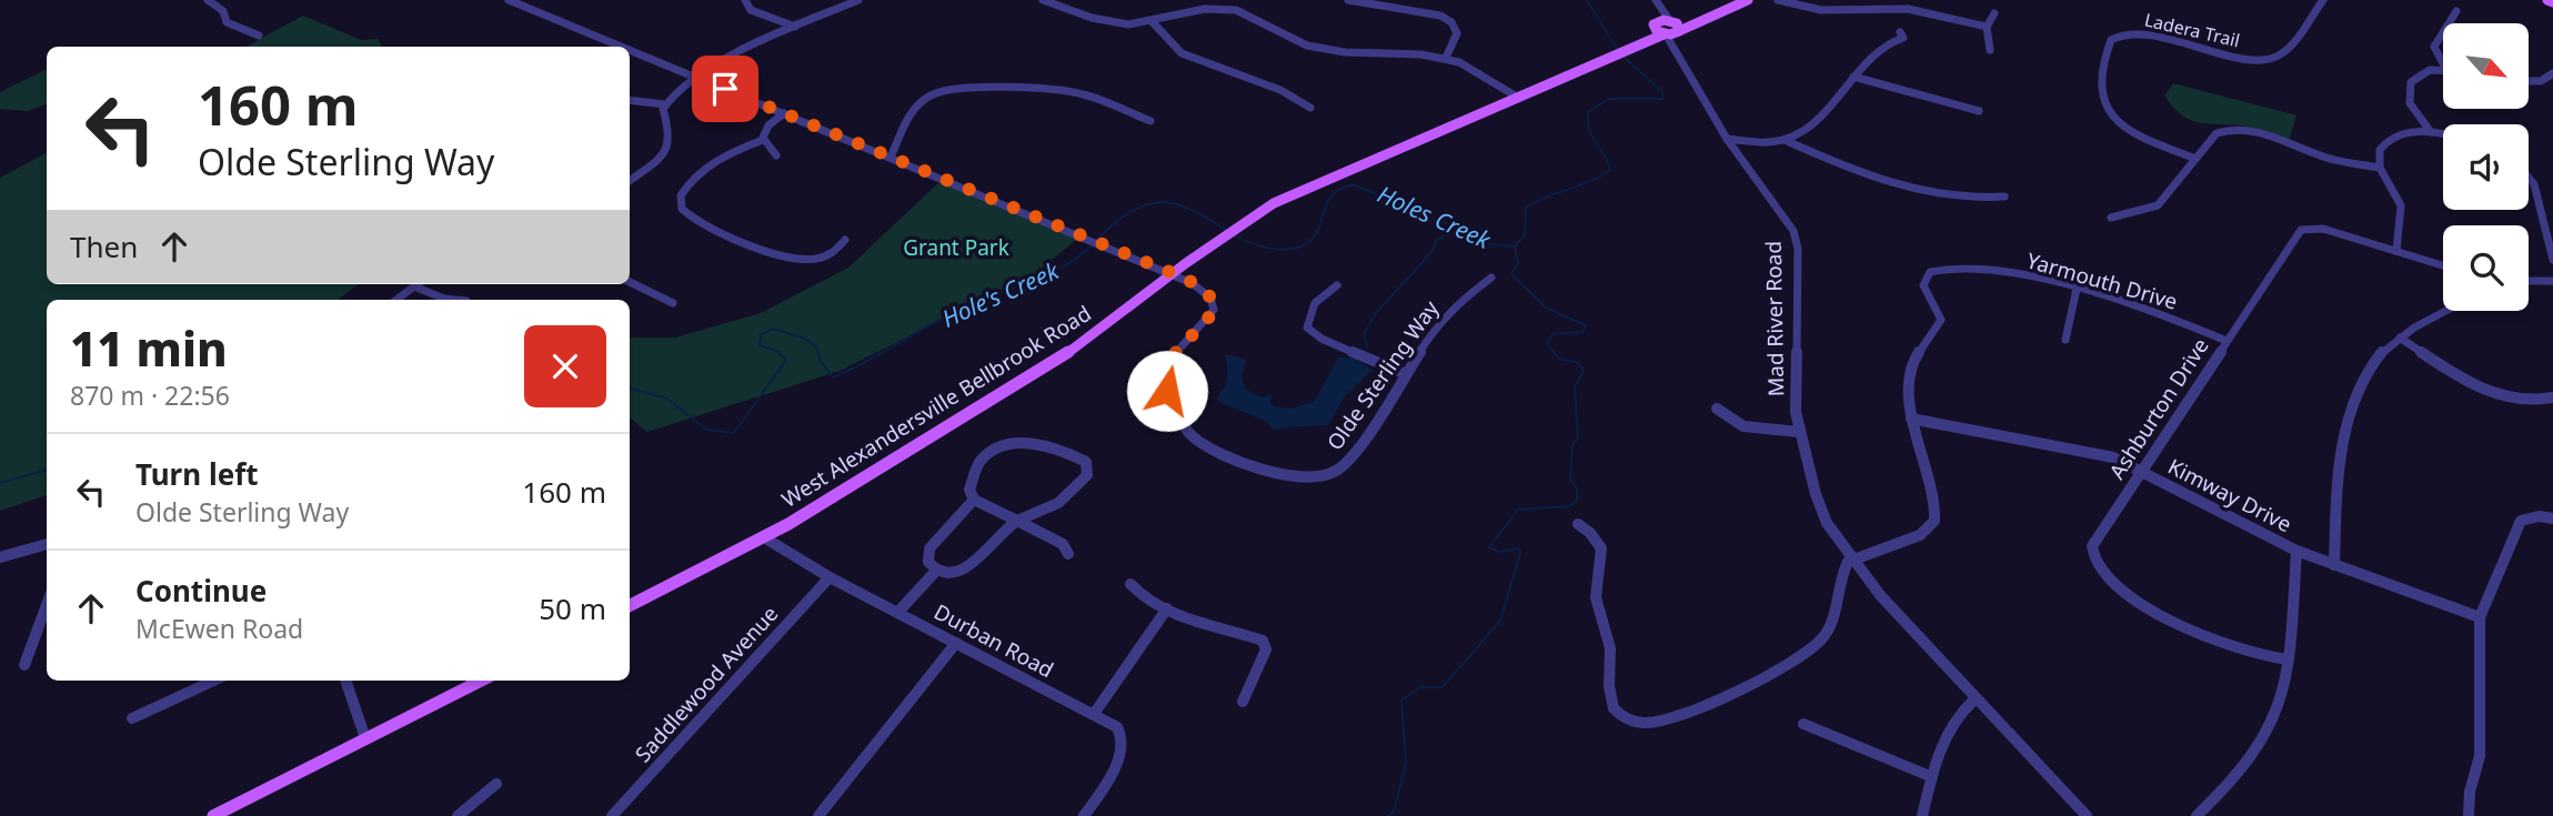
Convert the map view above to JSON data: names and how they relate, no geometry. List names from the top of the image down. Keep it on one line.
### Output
{"streets":{"main road":["West Alexandersville Bellbrook Road"],"street":["Ladera Trail","Yarmouth Drive","Mad River Road","Olde Sterling Way","Ashburton Drive","Kimway Drive","Durban Road","Saddlewood Avenue"]},"crossings":[["Yarmouth Drive","Ashburton Drive"],["Yarmouth Drive","Kimway Drive"],["Mad River Road","West Alexandersville Bellbrook Road"],["Olde Sterling Way","West Alexandersville Bellbrook Road"],["West Alexandersville Bellbrook Road","Durban Road"],["Ashburton Drive","Kimway Drive"],["Durban Road","Saddlewood Avenue"]],"water":["Holes Creek","Hole's Creek"],"parks":["Grant Park"],"north":"bottom right","page":{"turn":["160 m","Olde Sterling Way"],"then":"Then","heading":["11 min","870 m · 22:56"],"list":[{"name":"Turn left","note":"Olde Sterling Way","value":"160 m"},{"name":"Continue","note":"McEwen Road","value":"50 m"}]}}
